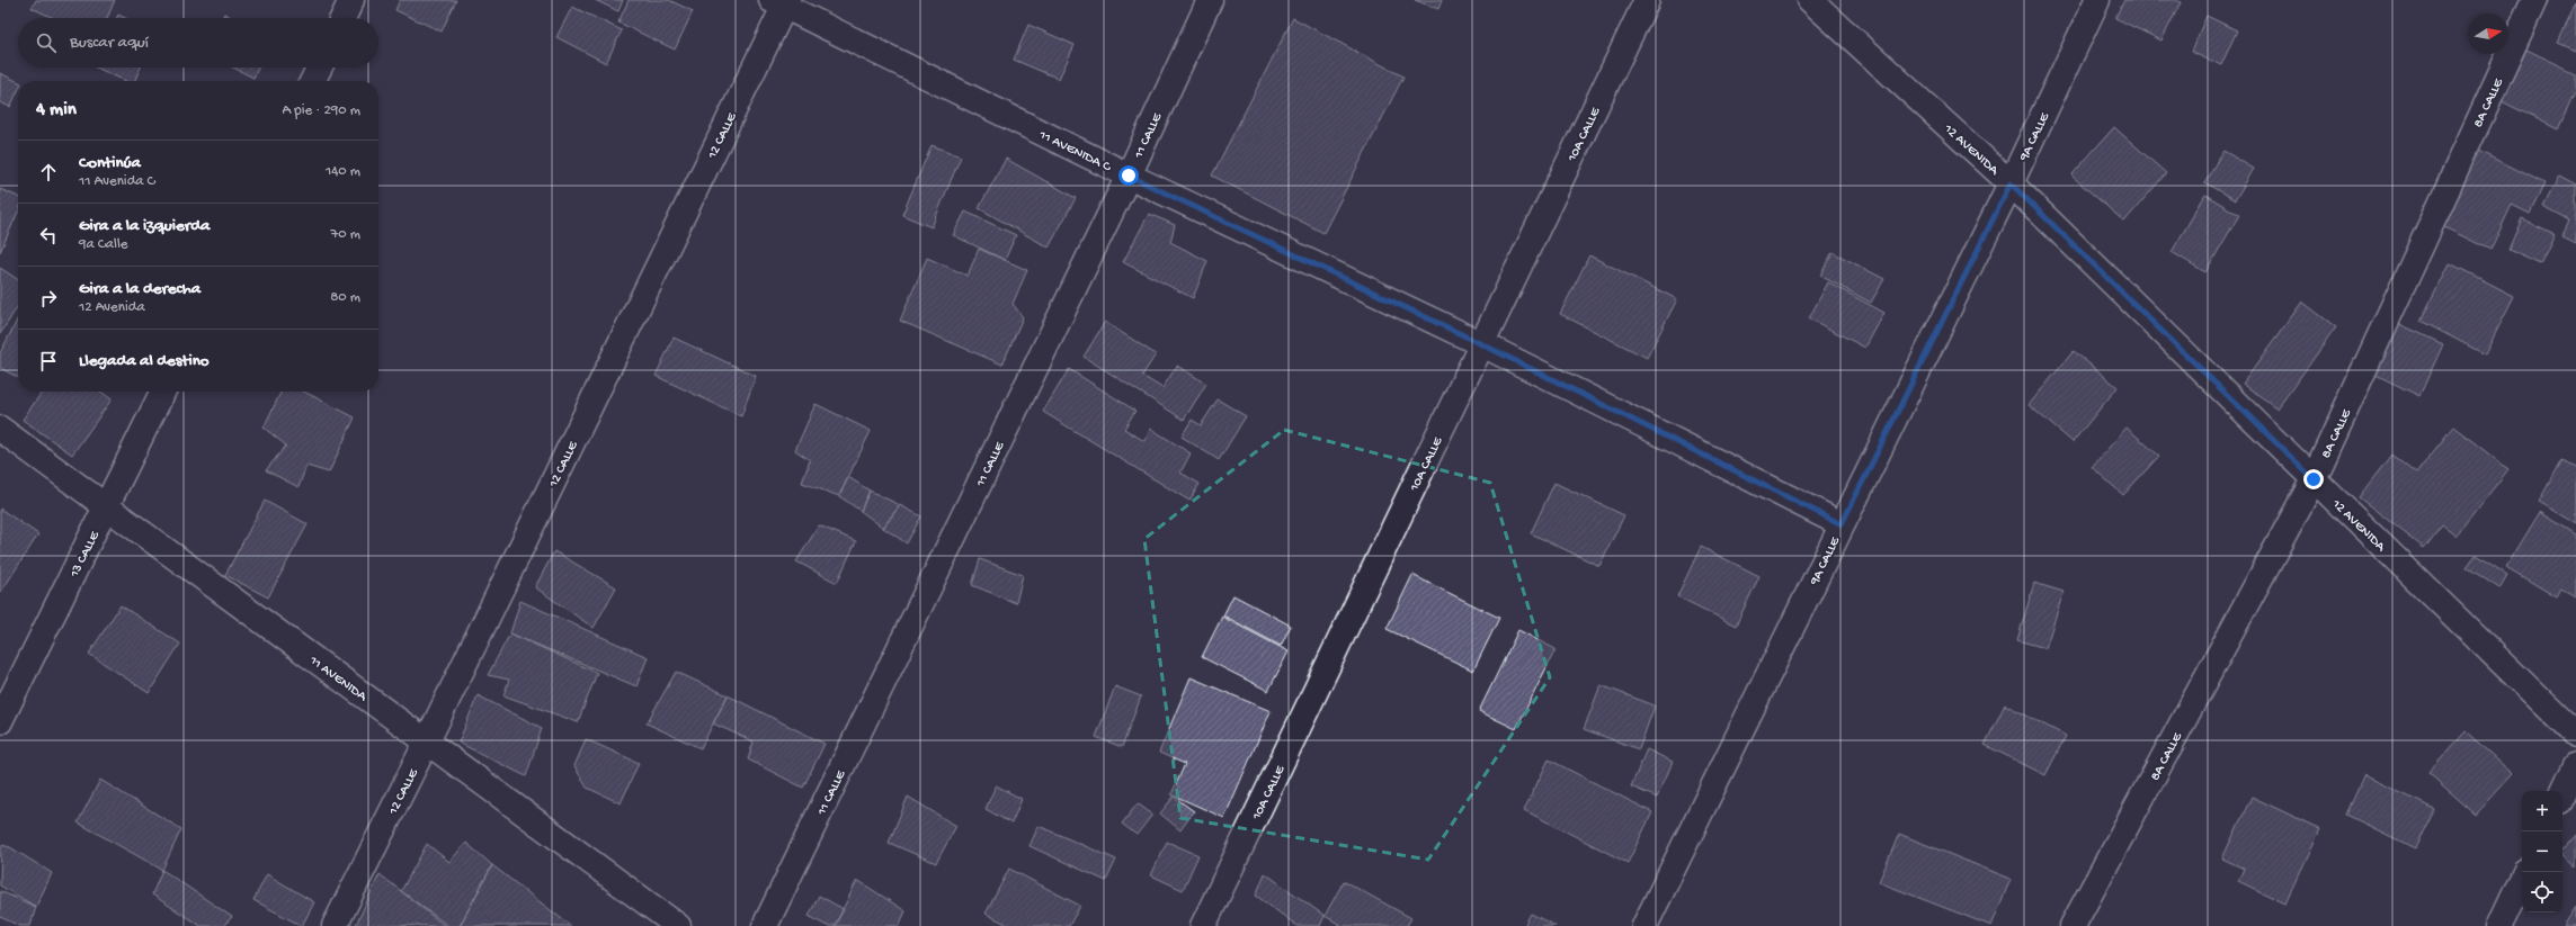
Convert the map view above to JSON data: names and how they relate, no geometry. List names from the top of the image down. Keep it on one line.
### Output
{"streets":{"street":["8A CALLE","10A CALLE","12 CALLE","11 CALLE","9A CALLE","12 AVENIDA","11 AVENIDA C","13 CALLE","11 AVENIDA"]},"crossings":[["8A CALLE","12 AVENIDA"],["10A CALLE","11 AVENIDA C"],["12 CALLE","11 AVENIDA C"],["12 CALLE","11 AVENIDA"],["11 CALLE","11 AVENIDA C"],["9A CALLE","12 AVENIDA"],["9A CALLE","11 AVENIDA C"],["13 CALLE","11 AVENIDA"]],"north":"right","page":{"search":"Buscar aquí","heading":["4 min","A pie · 290 m"],"list":[["Continúa","11 Avenida C","140 m"],["Gira a la izquierda","9a Calle","70 m"],["Gira a la derecha","12 Avenida","80 m"],"Llegada al destino"],"map_buttons":["+","−"]}}
